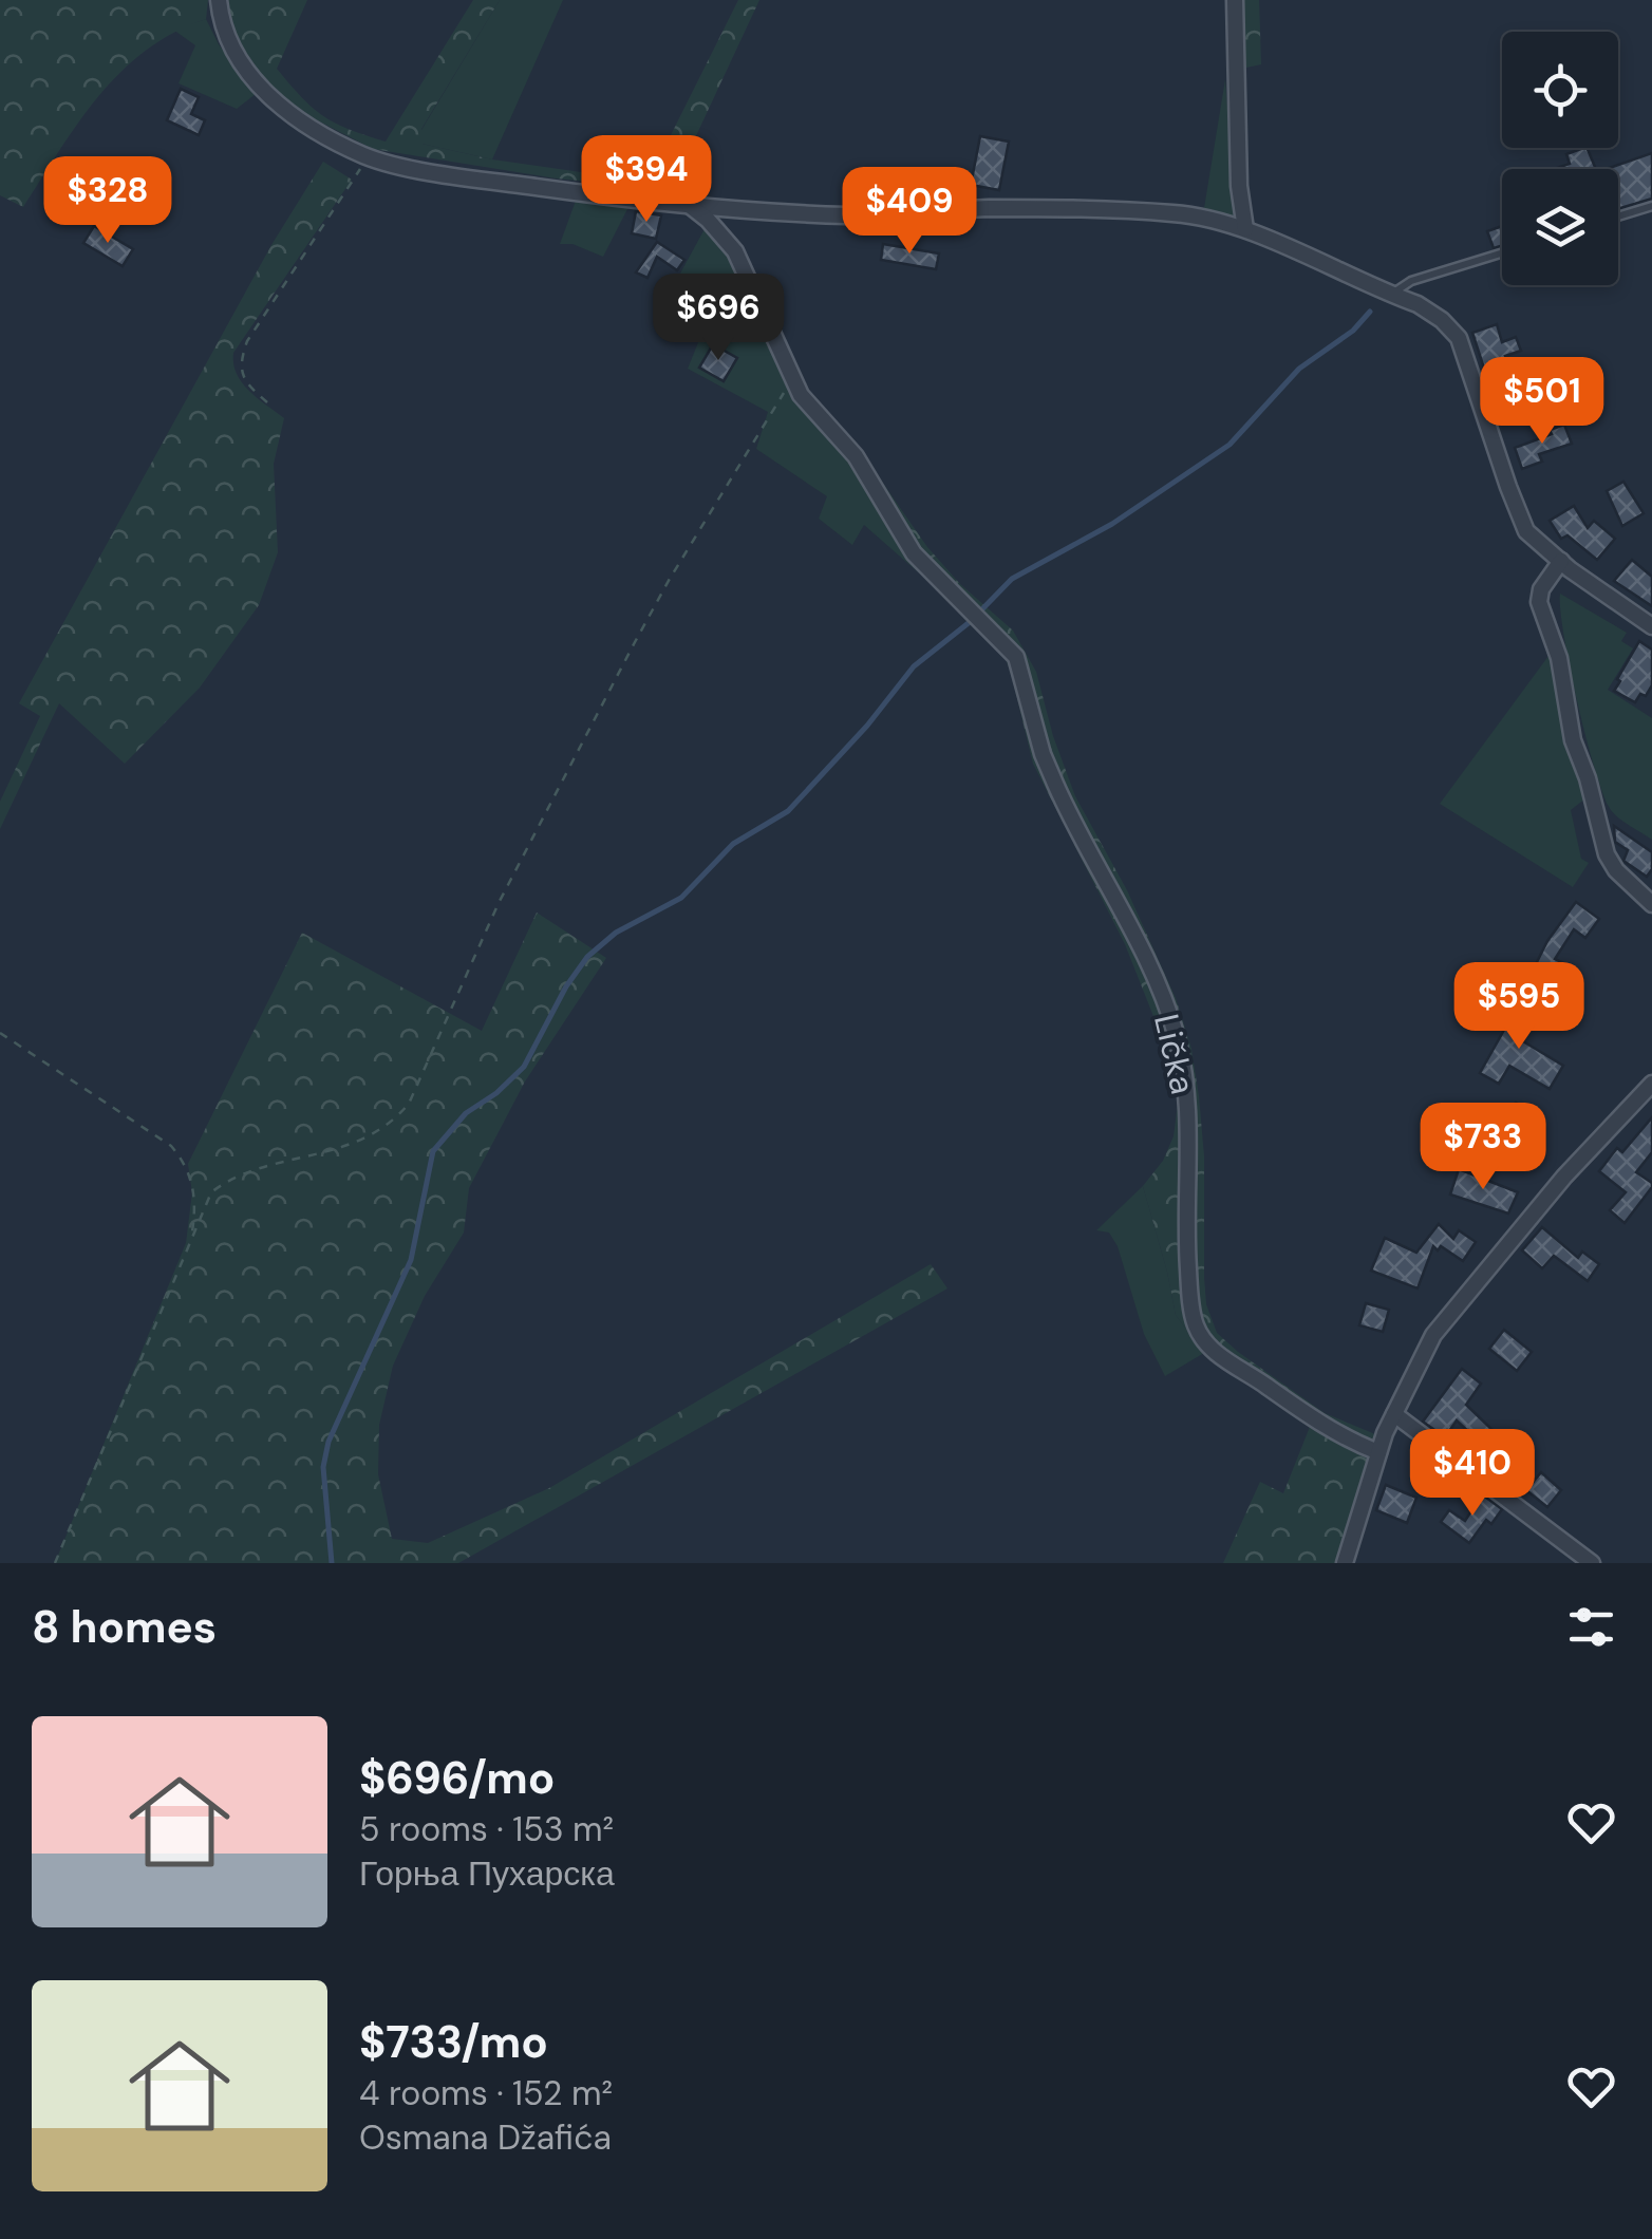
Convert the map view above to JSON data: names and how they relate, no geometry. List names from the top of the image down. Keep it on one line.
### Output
{"streets":{"street":["Lička"]},"page":{"price":["$394","$328","$409","$696","$501","$595","$733","$410"],"heading":"8 homes","list":[{"name":"$696/mo","note":"5 rooms · 153 m² · Горња Пухарска"},{"name":"$733/mo","note":"4 rooms · 152 m² · Osmana Džafića"}]}}
